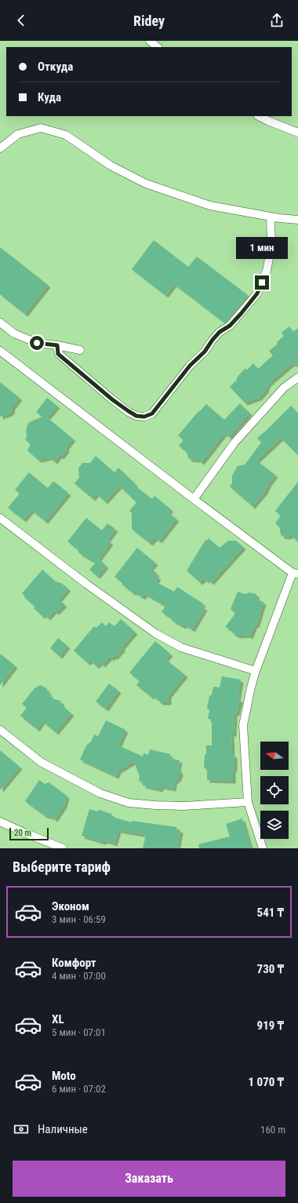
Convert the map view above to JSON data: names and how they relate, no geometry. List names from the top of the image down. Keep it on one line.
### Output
{"scale_bar":"20 m","north":"left","page":{"header":"Ridey","banner":["Откуда","Куда"],"bubble":"1 мин","scale":"20 m","heading":"Выберите тариф","list":[{"name":"Эконом","note":"3 мин · 06:59","value":"541 ₸"},{"name":"Комфорт","note":"4 мин · 07:00","value":"730 ₸"},{"name":"XL","note":"5 мин · 07:01","value":"919 ₸"},{"name":"Moto","note":"6 мин · 07:02","value":"1 070 ₸"}],"pay":["Наличные","160 m"],"buttons":"Заказать"}}
